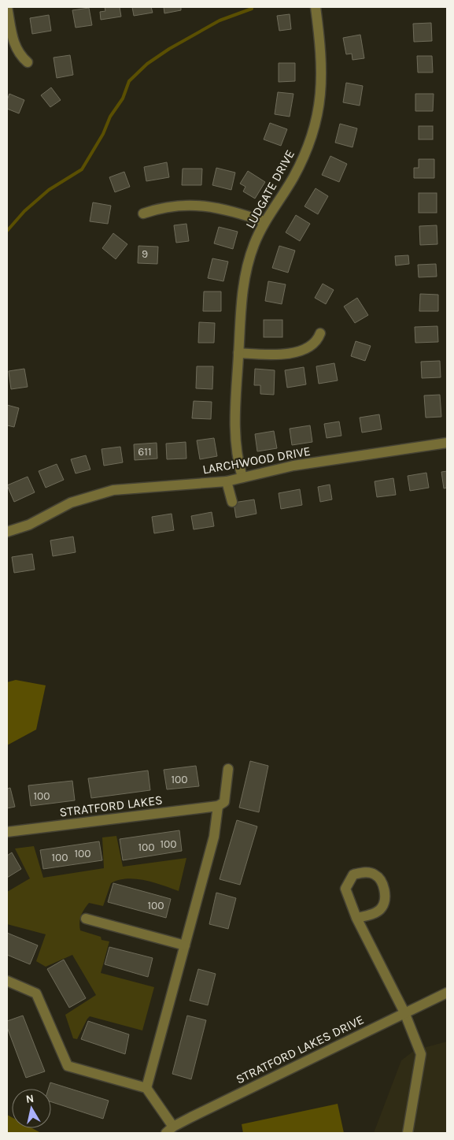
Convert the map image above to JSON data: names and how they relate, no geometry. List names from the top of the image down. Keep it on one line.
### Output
{"streets":{"street":["LUDGATE DRIVE","LARCHWOOD DRIVE","STRATFORD LAKES","STRATFORD LAKES DRIVE"]},"crossings":[["LUDGATE DRIVE","LARCHWOOD DRIVE"]],"house_numbers":["9","611","100","100","100","100","100","100","100"],"north":"top"}
